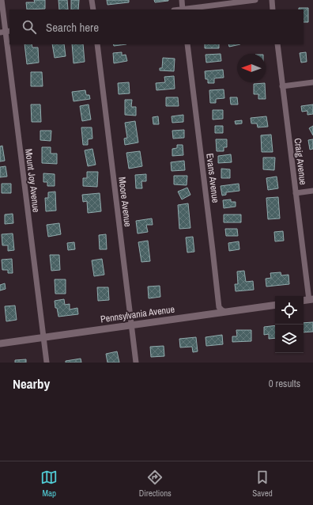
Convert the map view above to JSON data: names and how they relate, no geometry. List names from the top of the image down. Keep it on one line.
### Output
{"streets":{"street":["Craig Avenue","Evans Avenue","Mount Joy Avenue","Moore Avenue","Pennsylvania Avenue"]},"crossings":[["Evans Avenue","Pennsylvania Avenue"],["Mount Joy Avenue","Pennsylvania Avenue"],["Moore Avenue","Pennsylvania Avenue"]],"north":"left","page":{"search":"Search here","heading":["Nearby","0 results"],"nav":["Map","Directions","Saved"]}}
